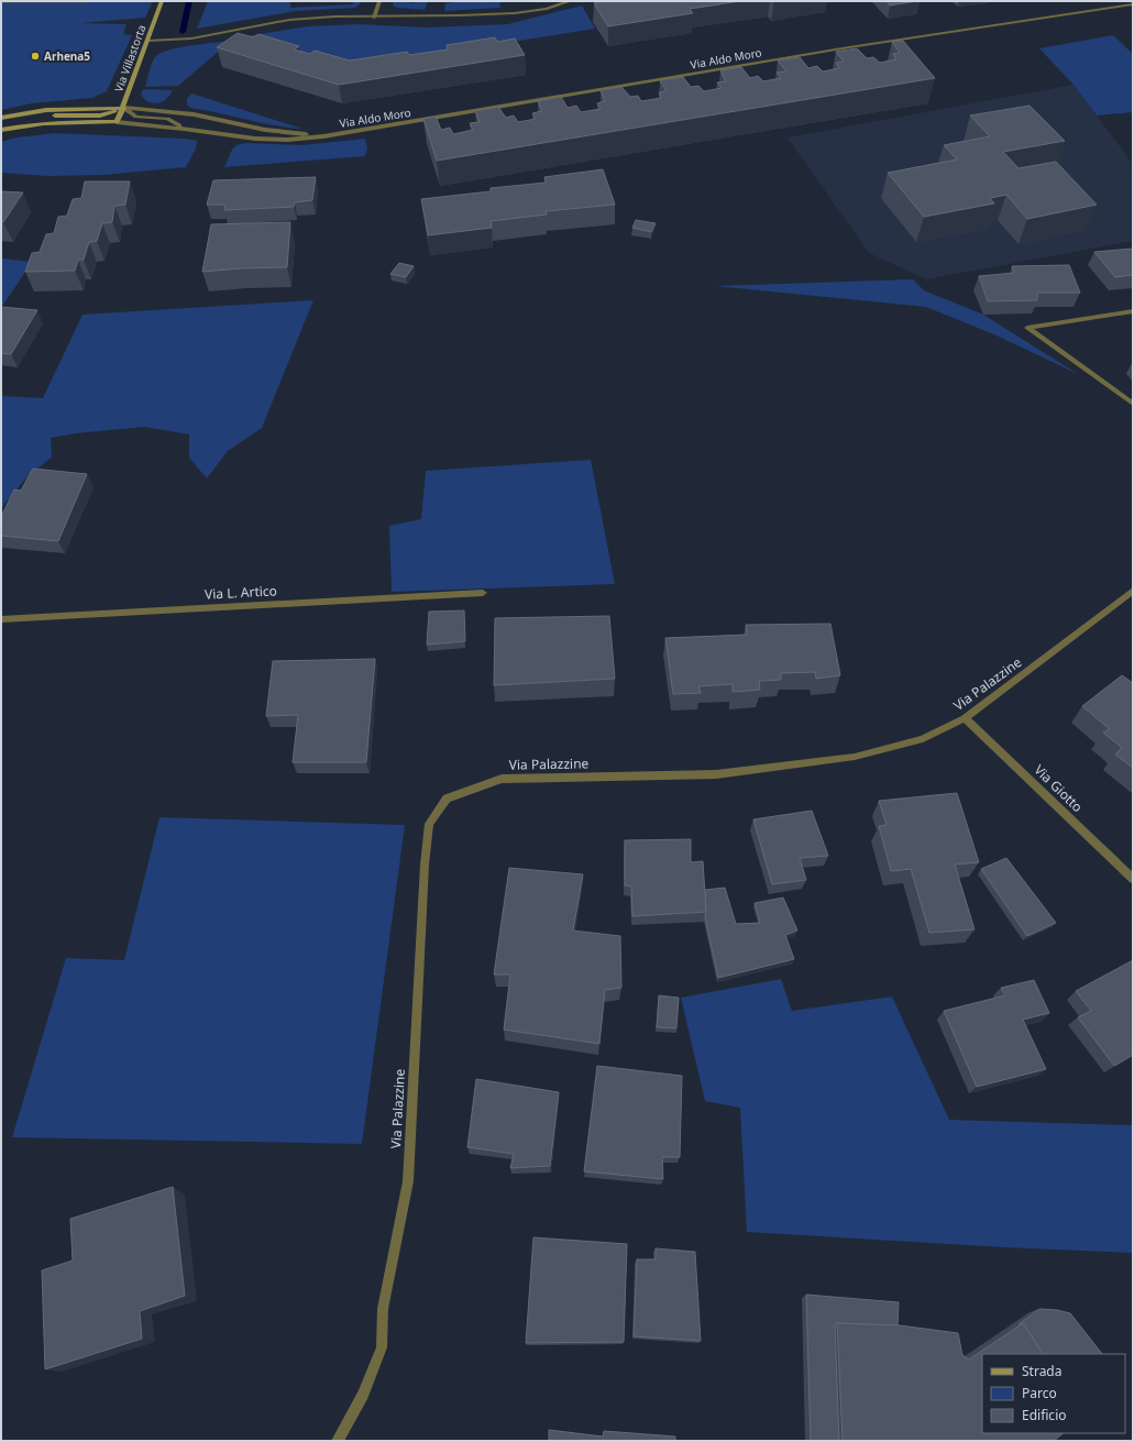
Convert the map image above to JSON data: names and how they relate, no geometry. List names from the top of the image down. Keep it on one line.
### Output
{"streets":{"street":["Via Villastorta","Via Aldo Moro","Via L. Artico","Via Palazzine","Via Giotto"]},"crossings":[["Via Villastorta","Via Aldo Moro"],["Via Palazzine","Via Giotto"]],"places":["Arhena5"],"legend":["Strada","Parco","Edificio"]}
